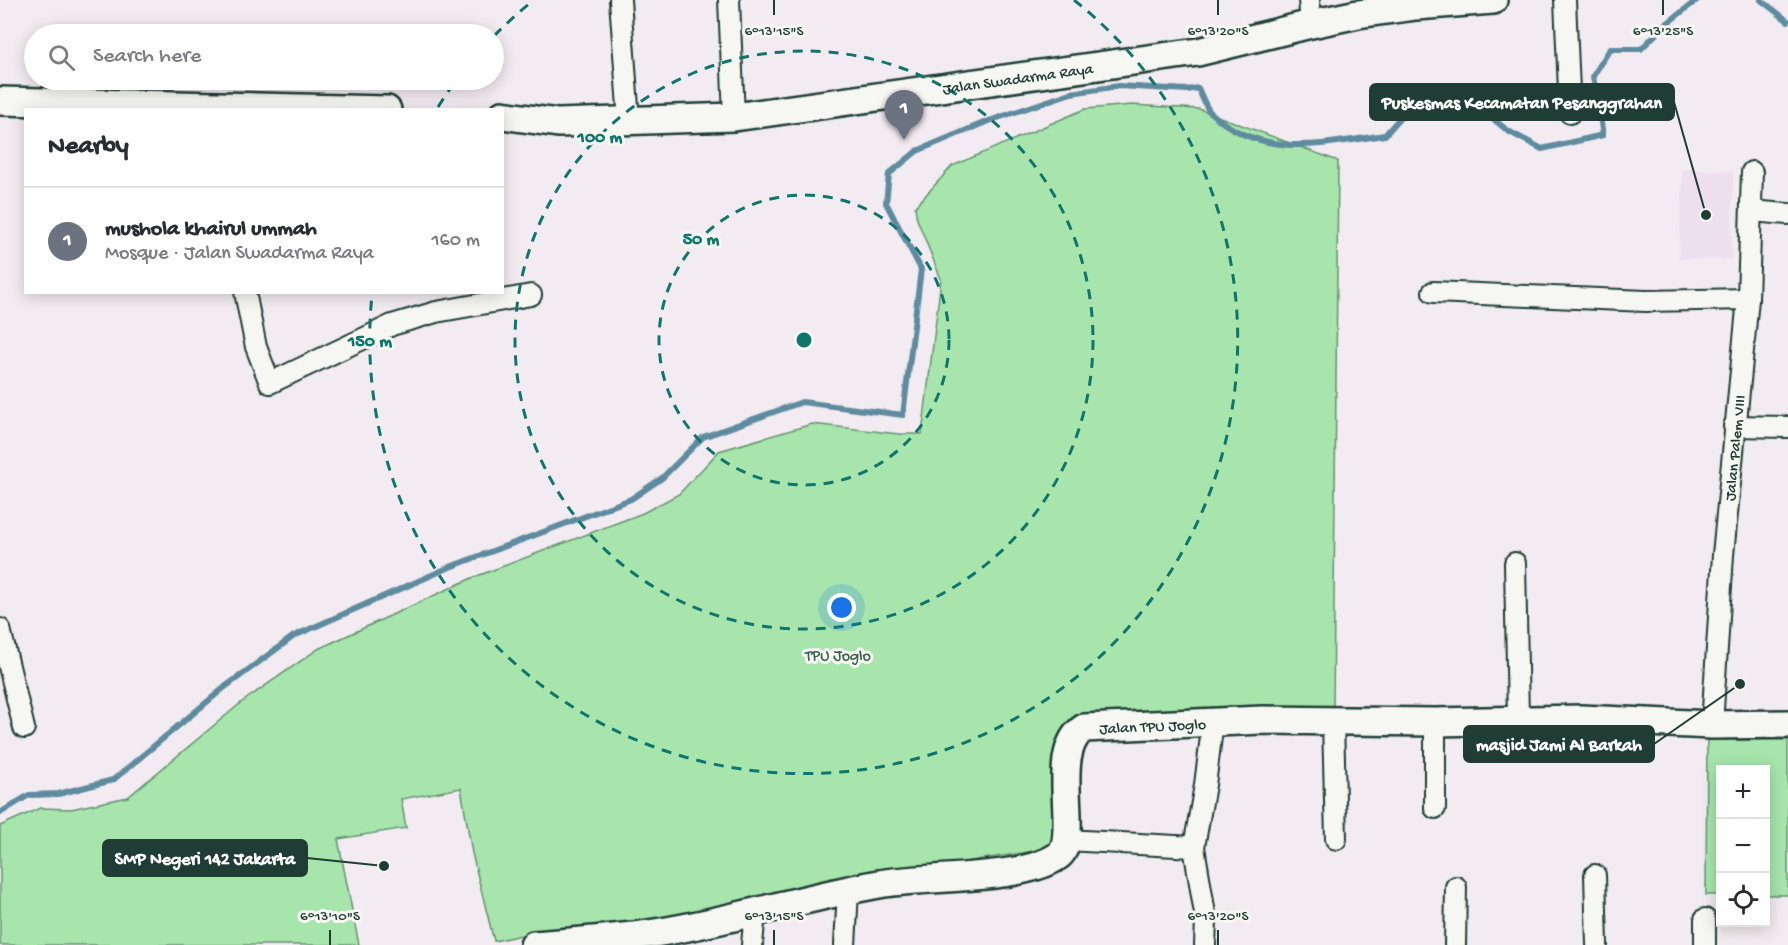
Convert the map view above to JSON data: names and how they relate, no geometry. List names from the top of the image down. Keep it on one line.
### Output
{"streets":{"street":["Jalan Swadarma Raya","Jalan Palem VIII","Jalan TPU Joglo"]},"crossings":[["Jalan Palem VIII","Jalan TPU Joglo"]],"parks":["TPU Joglo"],"places":["Puskesmas Kecamatan Pesanggrahan","masjid Jami Al Barkah","SMP Negeri 142 Jakarta"],"page":{"search":"Search here","pins":"1","heading":"Nearby","list":[{"mark":"1","name":"mushola khairul ummah","note":"Mosque · Jalan Swadarma Raya","value":"160 m"}],"map_buttons":["+","−"]},"coordinates":["6°13'15\"S","6°13'20\"S","6°13'25\"S","6°13'10\"S"],"rings":["100 m","50 m","150 m"]}
